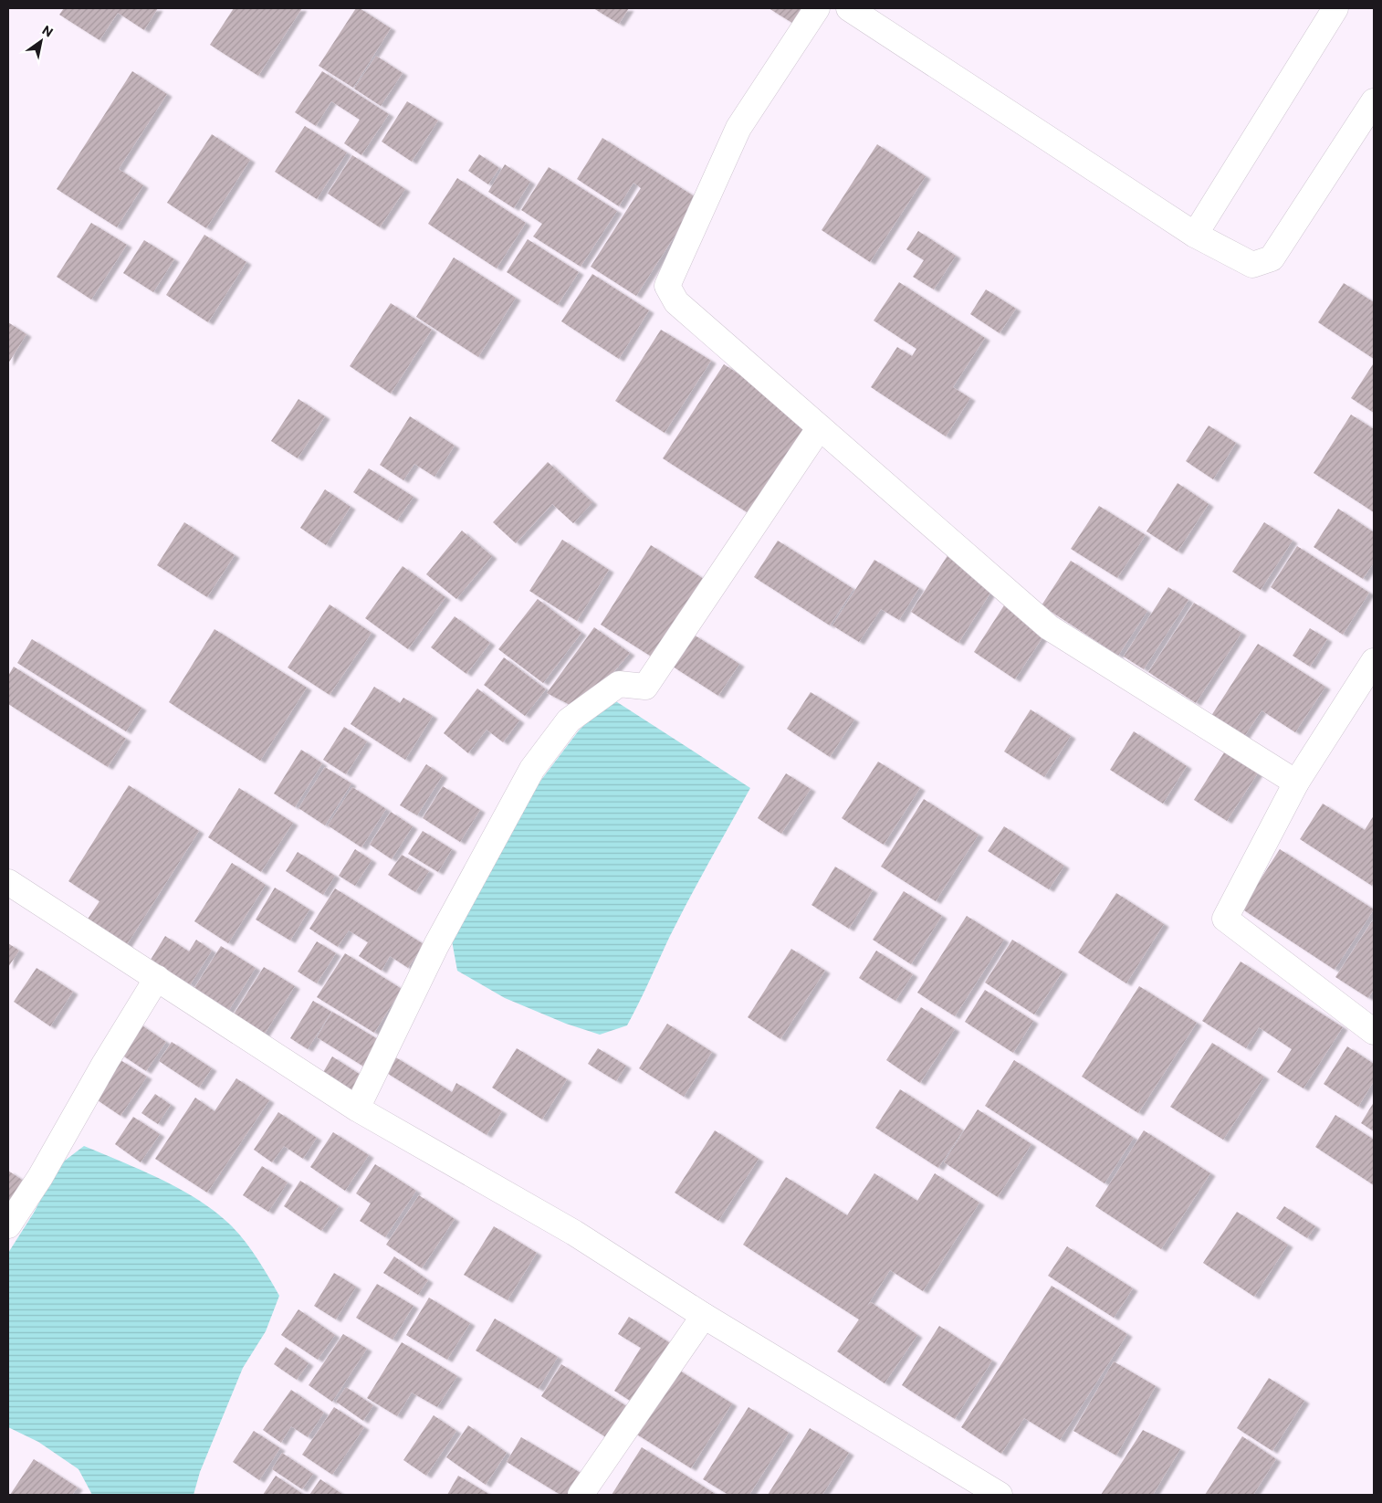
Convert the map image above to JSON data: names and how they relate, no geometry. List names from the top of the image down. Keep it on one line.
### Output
{"north":"top right"}
